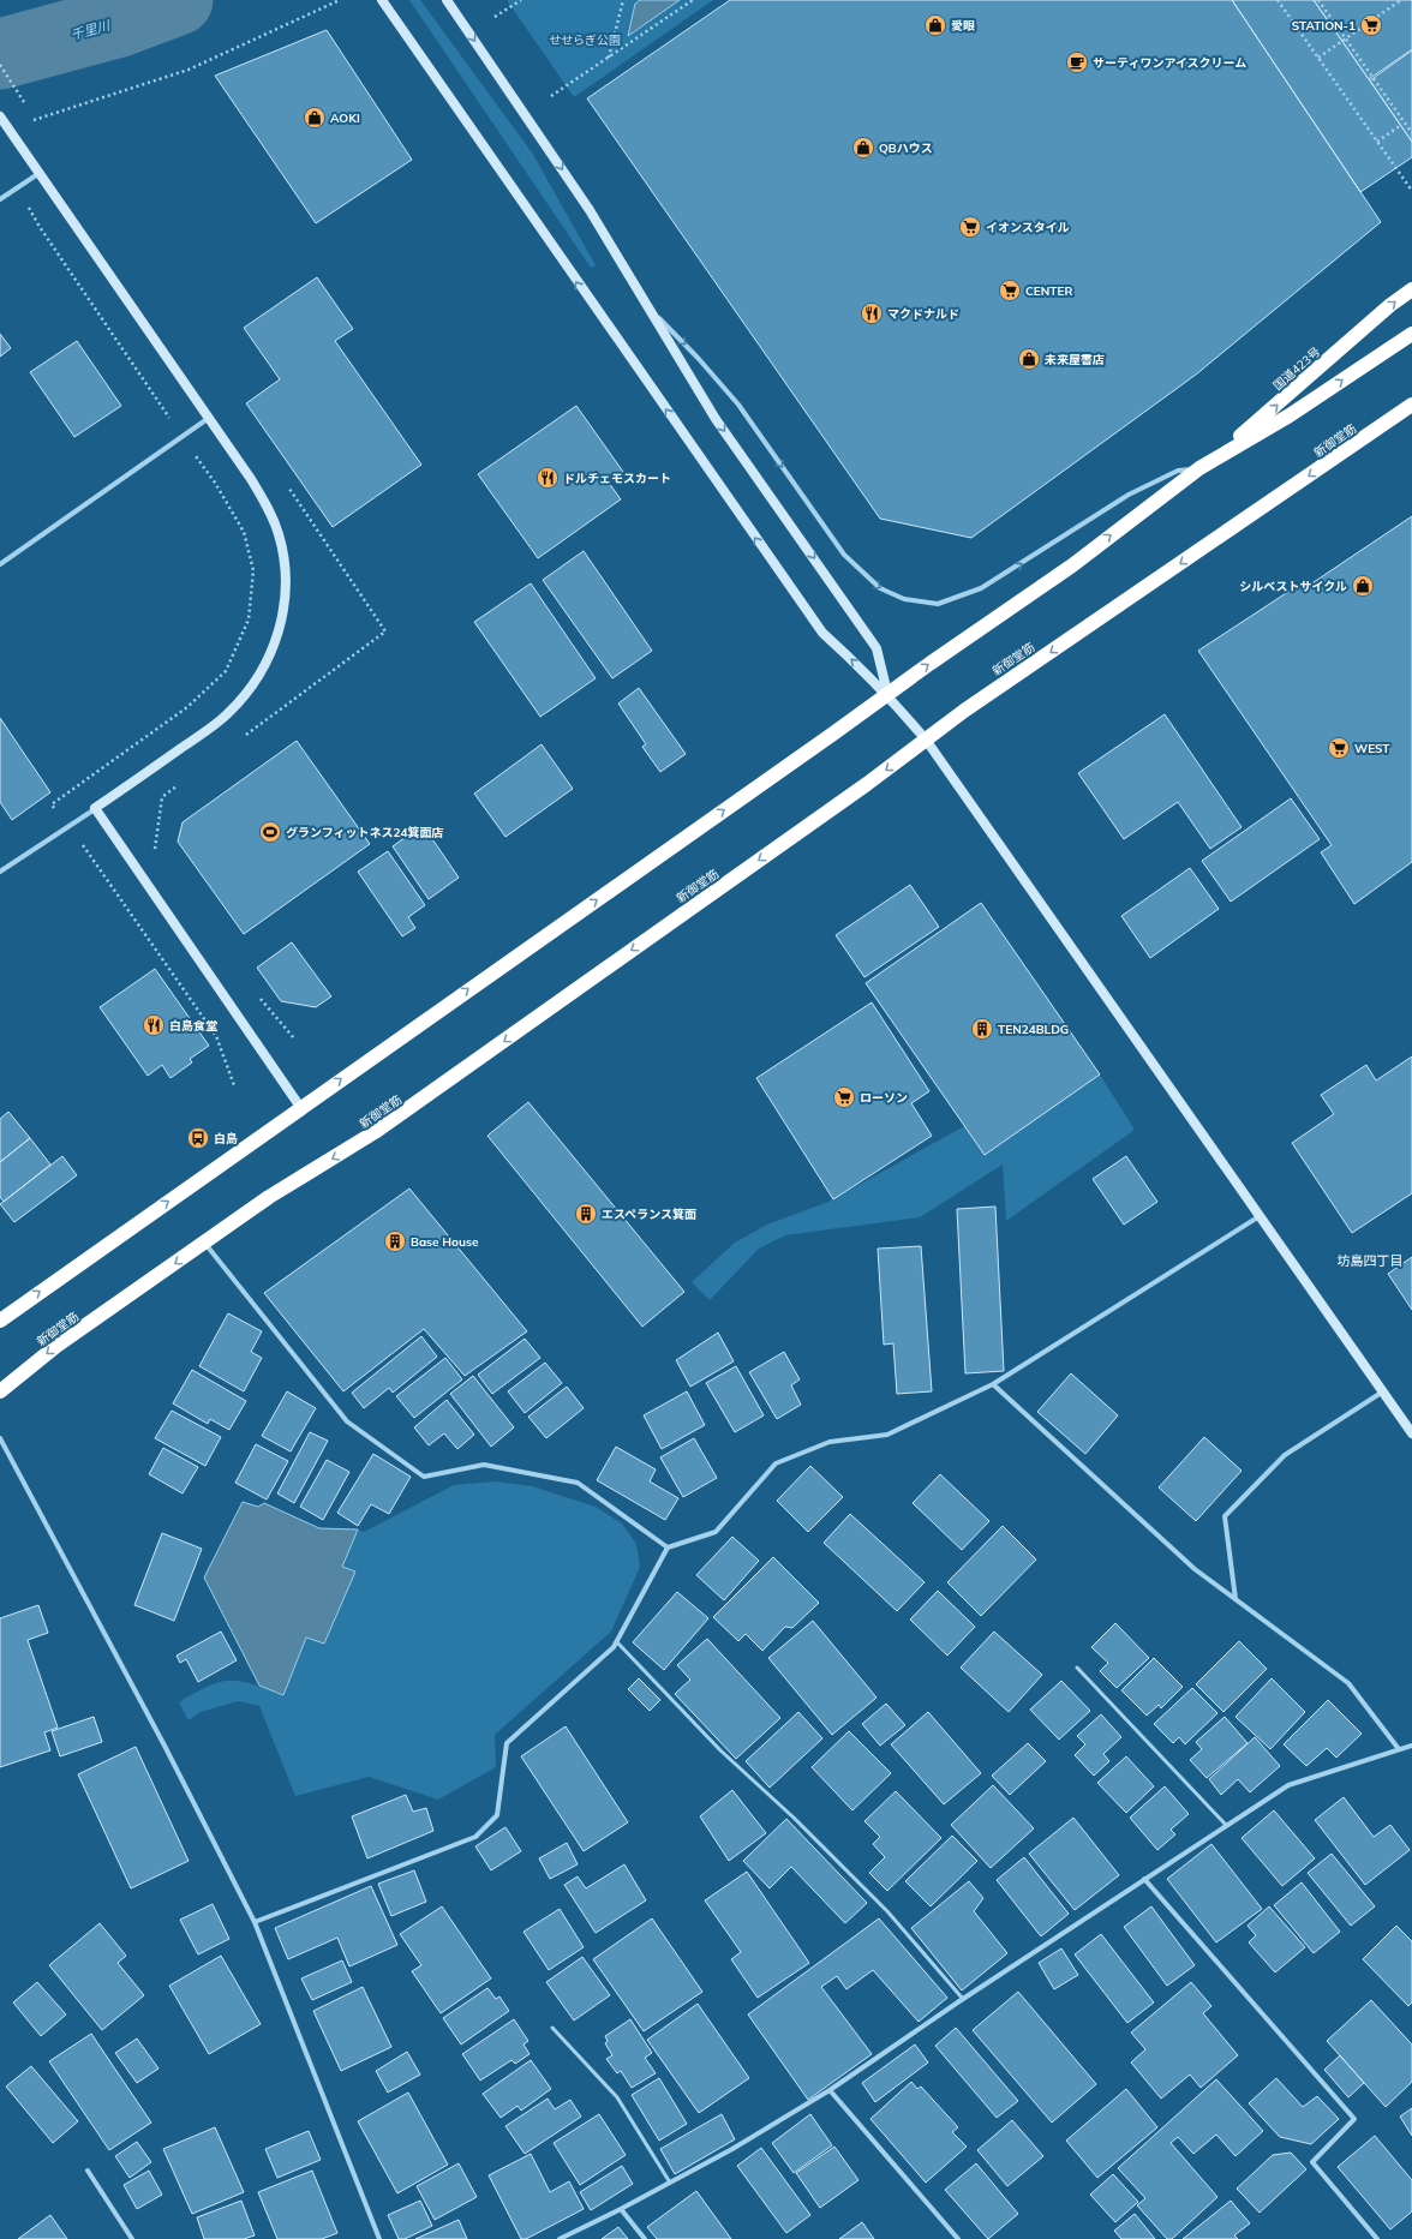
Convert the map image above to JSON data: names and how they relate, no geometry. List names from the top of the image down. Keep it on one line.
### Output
{"streets":{"highway":["国道423号","新御堂筋"]},"districts":["坊島四丁目"],"water":["千里川"],"parks":["せせらぎ公園"],"places":{"shop":["愛眼","AOKI","QBハウス","未来屋書店","シルベストサイクル"],"supermarket":["STATION-1","イオンスタイル","CENTER","WEST","ローソン"],"cafe":["サーティワンアイスクリーム"],"restaurant":["マクドナルド","ドルチェモスカート","白島食堂"],"sports":["グランフィットネス24箕面店"],"building":["TEN24BLDG","エスペランス箕面","Base House"],"bus stop":["白島"]}}
